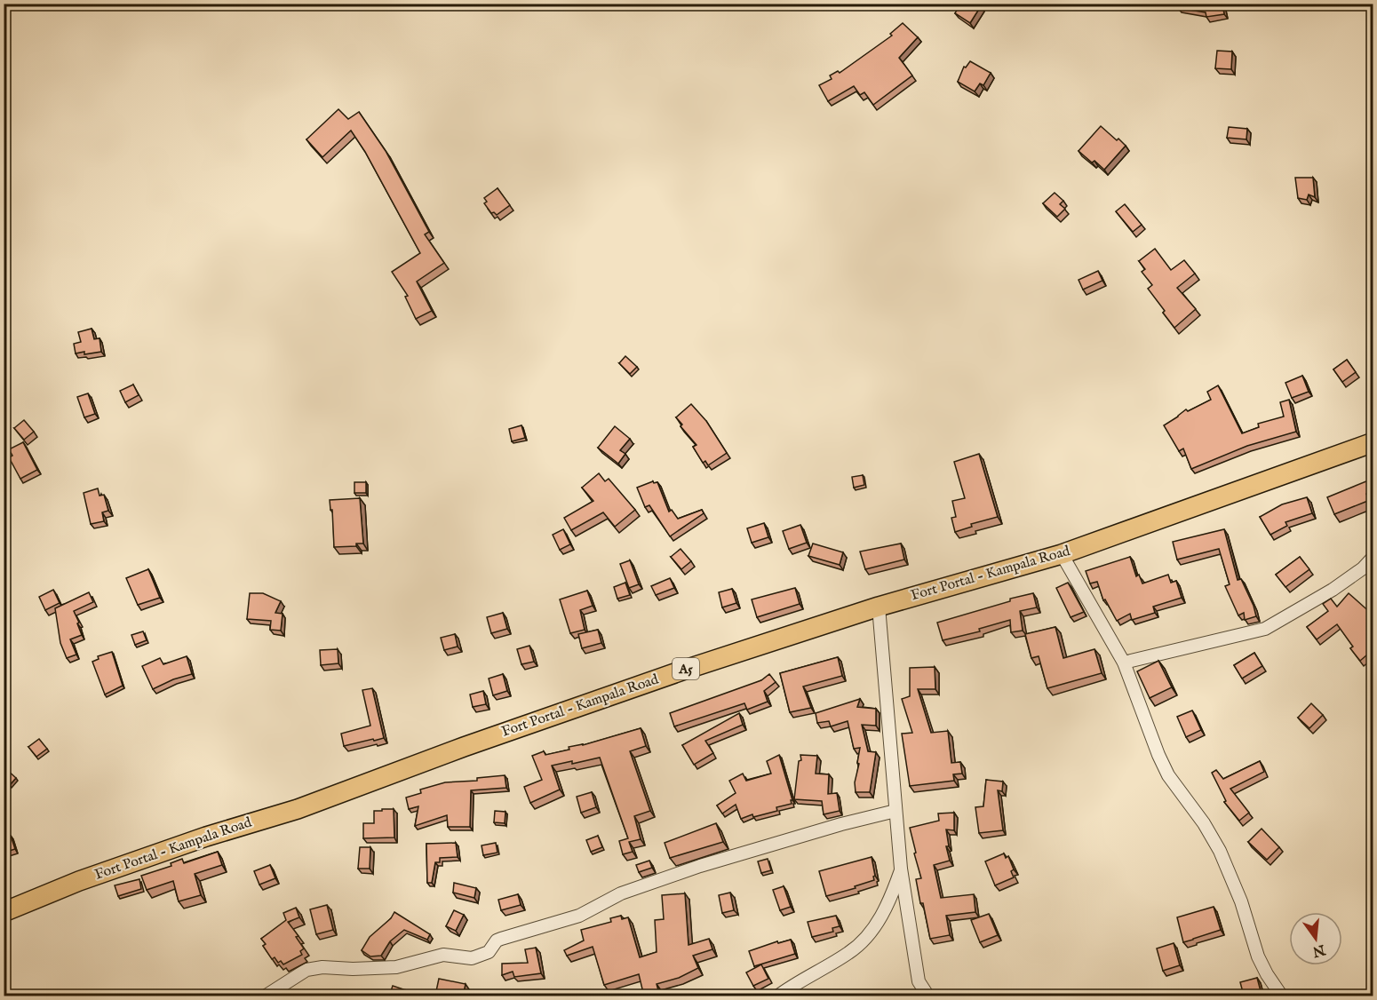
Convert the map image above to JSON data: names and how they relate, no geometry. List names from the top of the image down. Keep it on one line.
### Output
{"streets":{"main road":["Fort Portal - Kampala Road","A5"]},"north":"bottom"}
